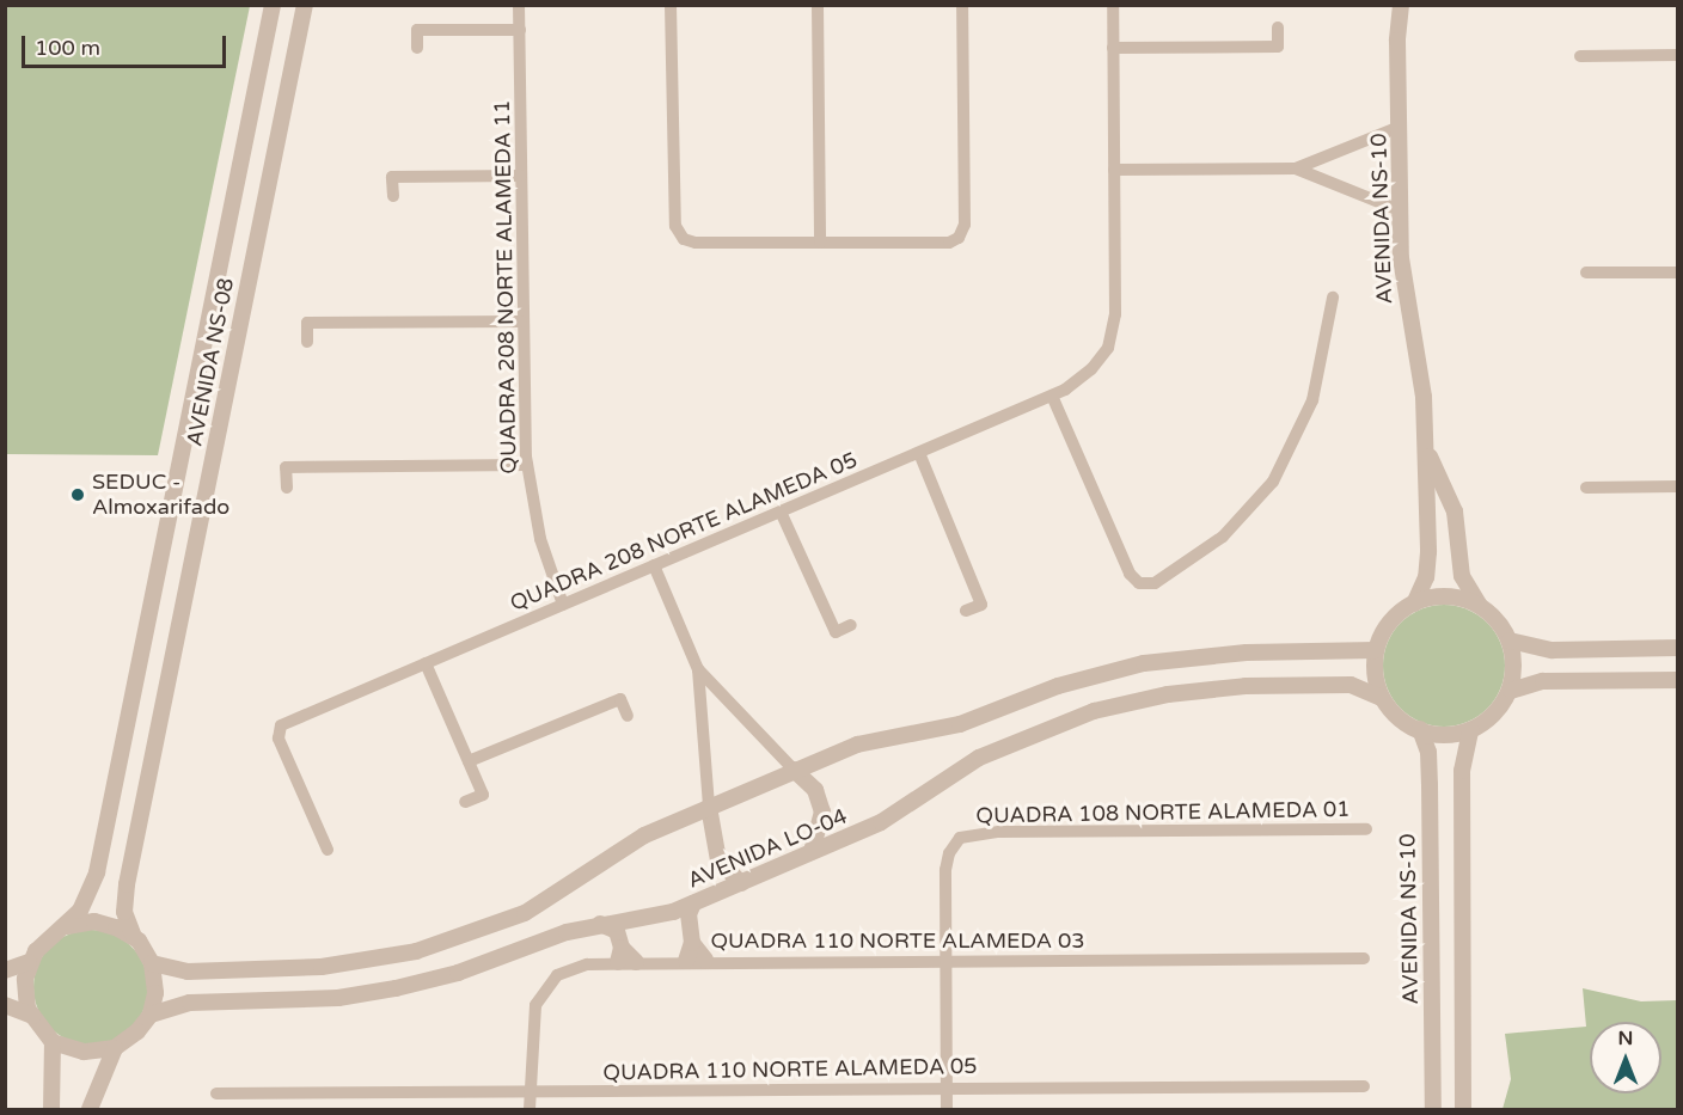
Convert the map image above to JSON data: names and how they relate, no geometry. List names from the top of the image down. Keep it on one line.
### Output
{"streets":{"street":["AVENIDA NS-10","QUADRA 208 NORTE ALAMEDA 11","AVENIDA NS-08","QUADRA 208 NORTE ALAMEDA 05","QUADRA 108 NORTE ALAMEDA 01","AVENIDA LO-04","QUADRA 110 NORTE ALAMEDA 03","QUADRA 110 NORTE ALAMEDA 05"]},"crossings":[["AVENIDA NS-10","AVENIDA LO-04"],["QUADRA 208 NORTE ALAMEDA 11","QUADRA 208 NORTE ALAMEDA 05"],["AVENIDA NS-08","AVENIDA LO-04"],["QUADRA 108 NORTE ALAMEDA 01","QUADRA 110 NORTE ALAMEDA 03"],["QUADRA 108 NORTE ALAMEDA 01","QUADRA 110 NORTE ALAMEDA 05"]],"places":["SEDUC - Almoxarifado"],"scale_bar":"100 m","north":"top"}
